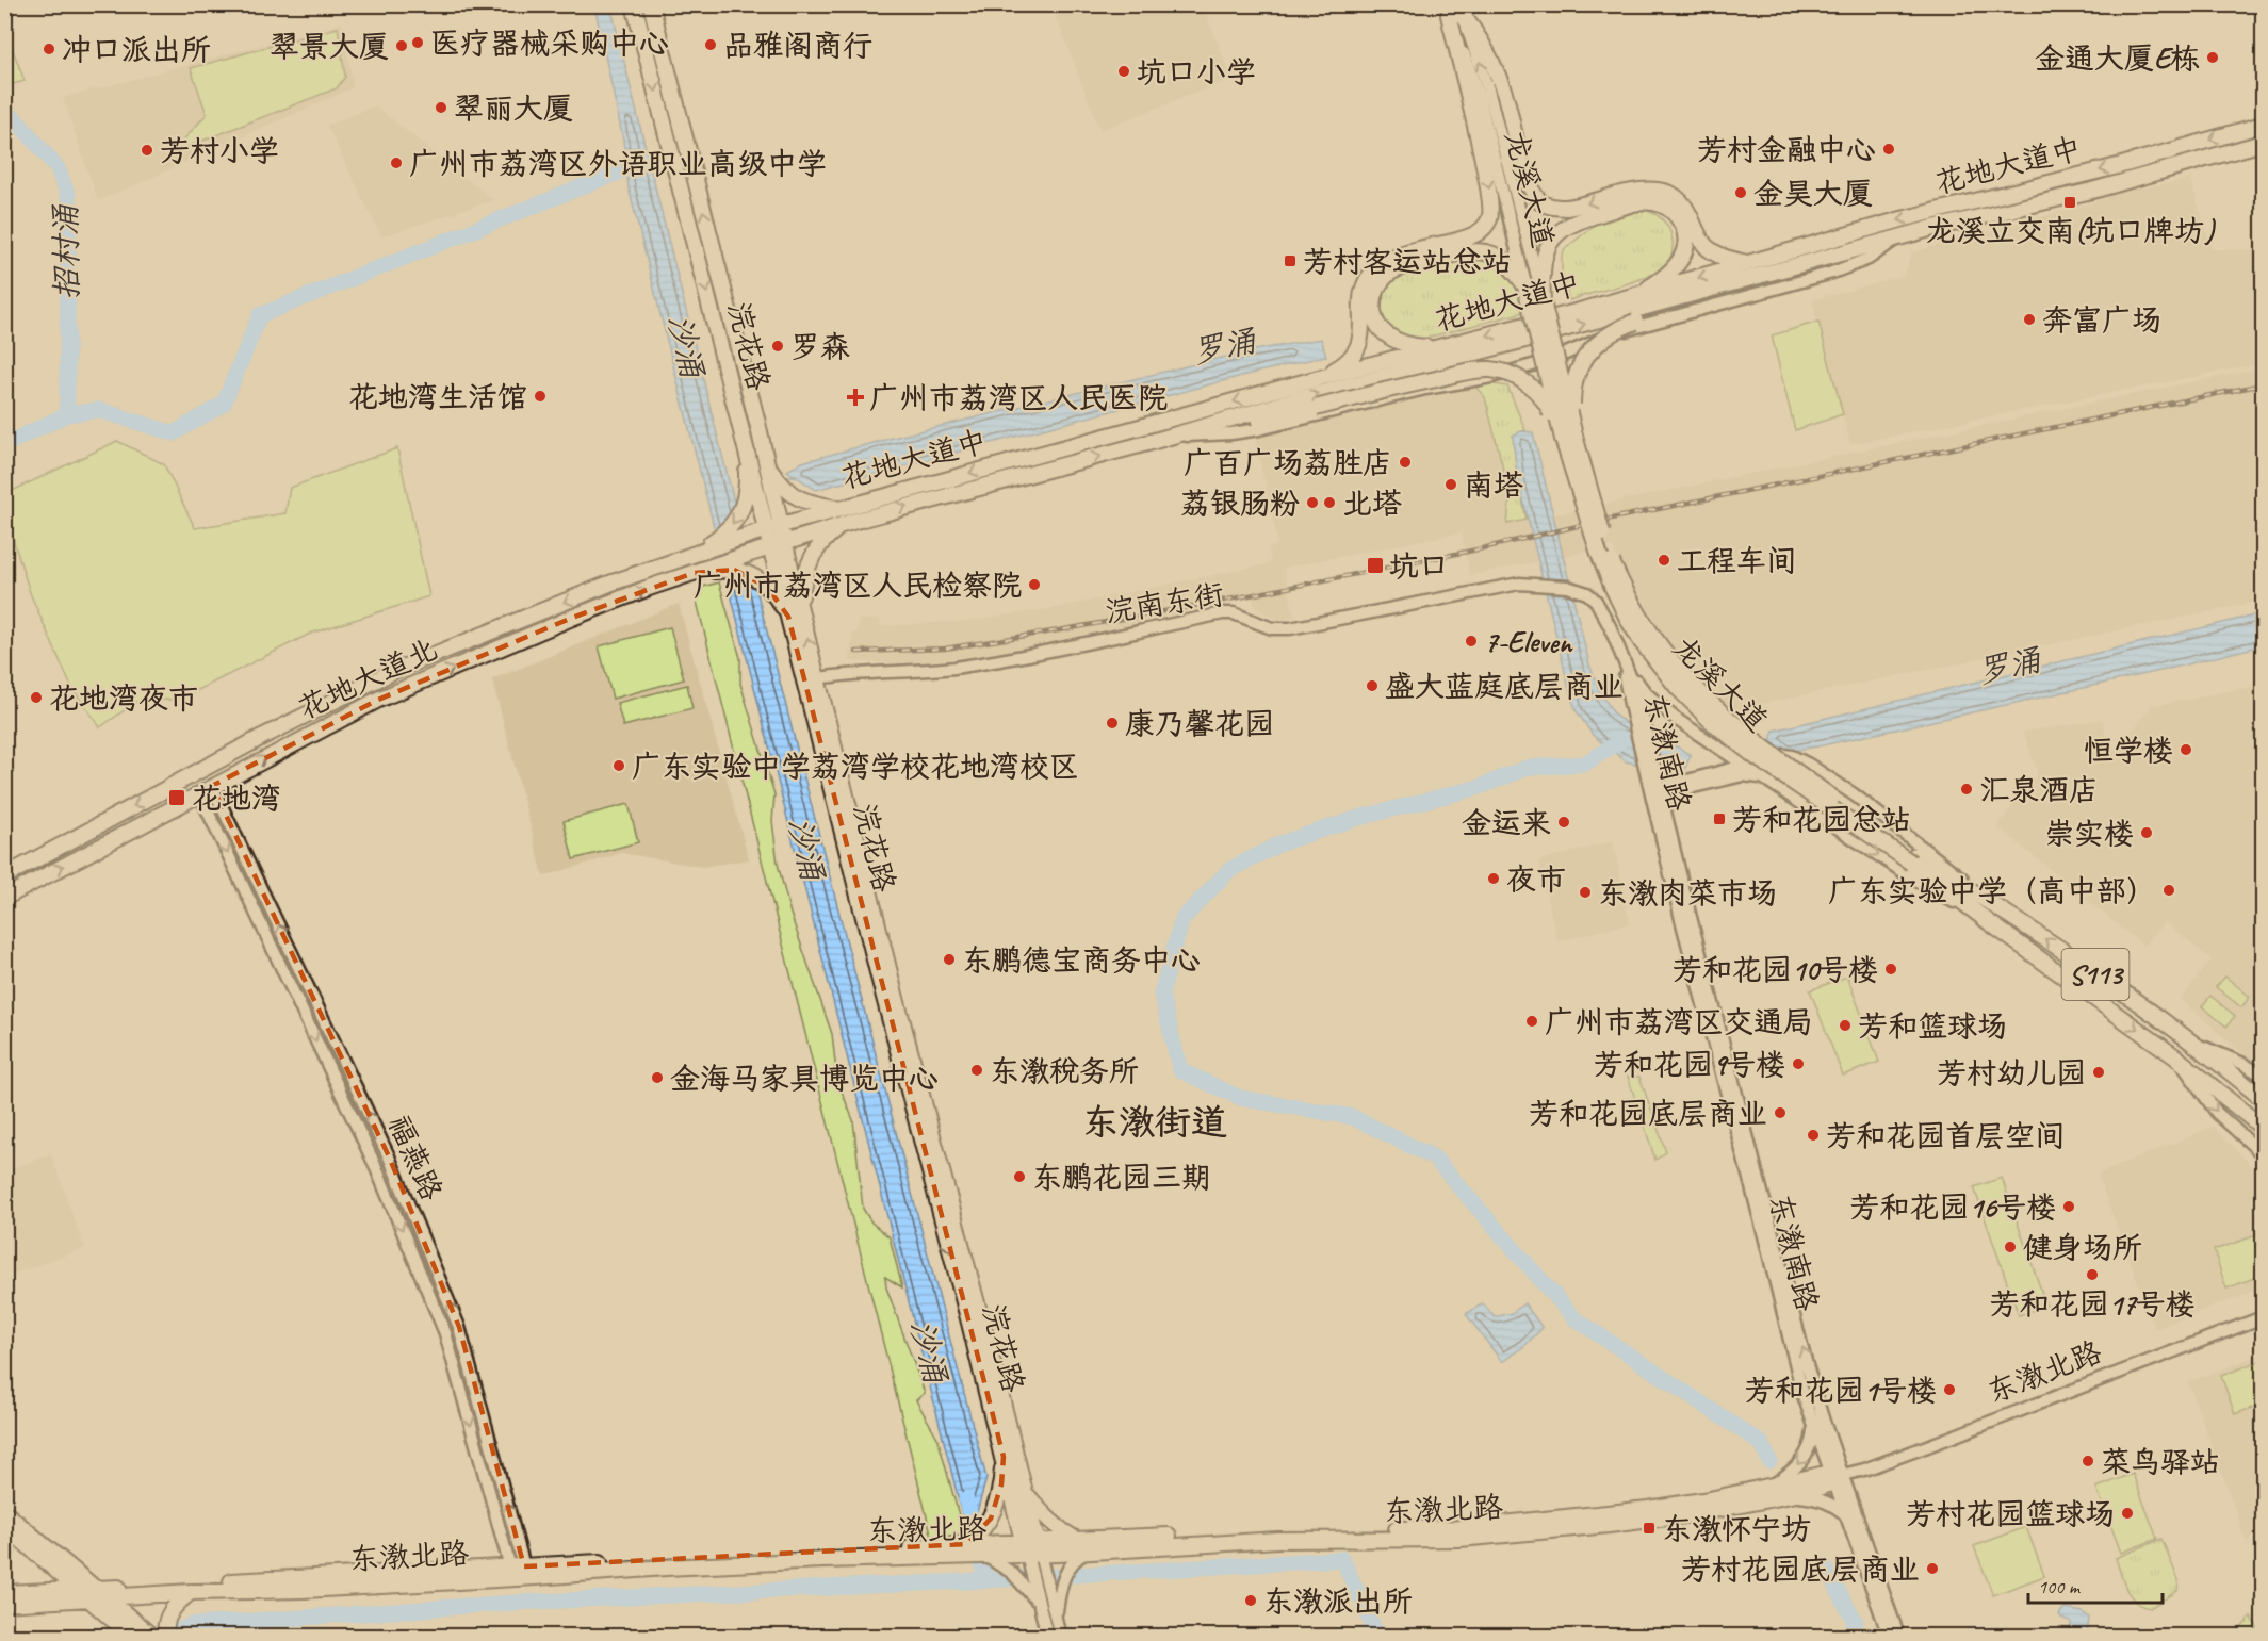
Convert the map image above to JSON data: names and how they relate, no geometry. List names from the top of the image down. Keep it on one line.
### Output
{"streets":{"main road":["花地大道中","龙溪大道","浣花路","花地大道北","S113","东漖北路"],"street":["浣南东街","东漖南路","福燕路"]},"crossings":[["花地大道中","浣花路"],["花地大道中","花地大道北"],["浣花路","浣南东街"],["浣花路","花地大道北"],["浣花路","东漖北路"],["浣南东街","东漖南路"],["花地大道北","福燕路"],["东漖南路","东漖北路"],["福燕路","东漖北路"]],"districts":["东漖街道"],"water":["招村涌","沙涌","罗涌"],"places":{"other":["医疗器械采购中心","品雅阁商行","翠景大厦","冲口派出所","金通大厦E栋","坑口小学","翠丽大厦","芳村金融中心","芳村小学","广州市荔湾区外语职业高级中学","金昊大厦","奔富广场","罗森","花地湾生活馆","广百广场荔胜店","南塔","荔银肠粉","北塔","工程车间","广州市荔湾区人民检察院","7-Eleven","盛大蓝庭底层商业","花地湾夜市","康乃馨花园","恒学楼","广东实验中学荔湾学校花地湾校区","汇泉酒店","金运来","崇实楼","夜市","广东实验中学（高中部）","东漖肉菜市场","东鹏德宝商务中心","芳和花园10号楼","广州市荔湾区交通局","芳和篮球场","芳和花园9号楼","东漖税务所","芳村幼儿园","金海马家具博览中心","芳和花园底层商业","芳和花园首层空间","东鹏花园三期","芳和花园16号楼","健身场所","芳和花园17号楼","芳和花园1号楼","菜鸟驿站","芳村花园篮球场","芳村花园底层商业","东漖派出所"],"transit":["龙溪立交南(坑口牌坊)","芳村客运站总站","坑口","花地湾","芳和花园总站","东漖怀宁坊"],"health":["广州市荔湾区人民医院"]},"scale_bar":"100 m"}
